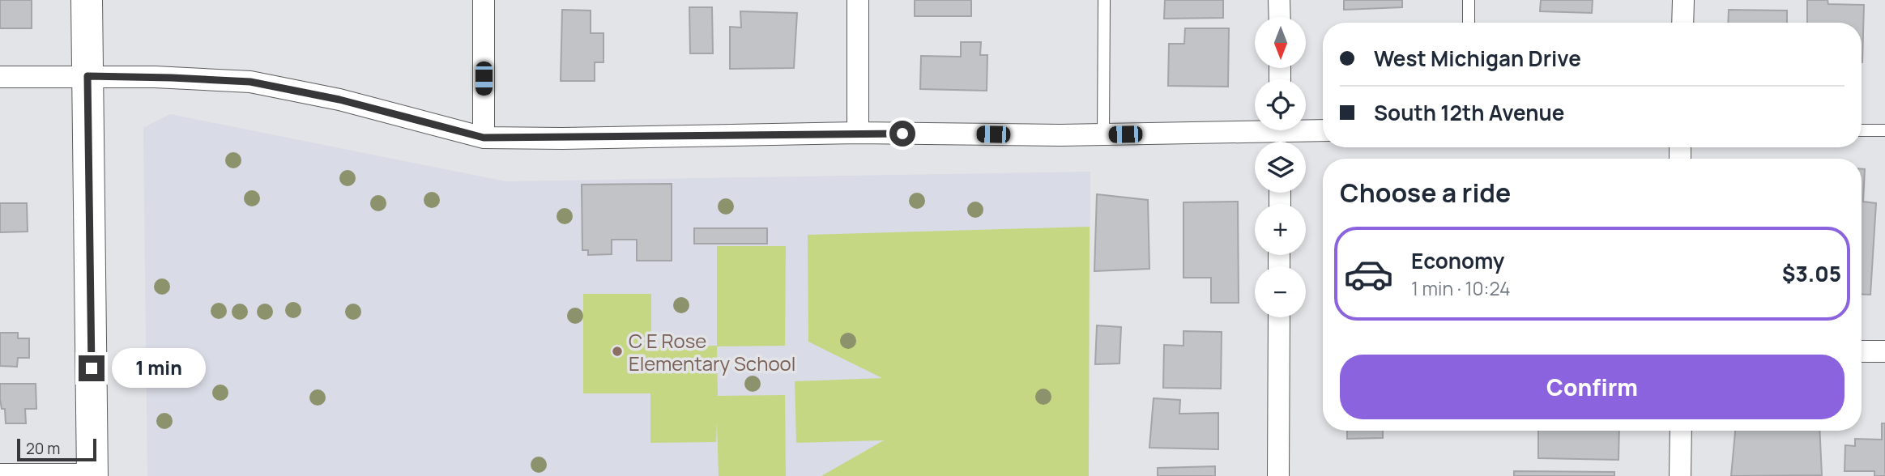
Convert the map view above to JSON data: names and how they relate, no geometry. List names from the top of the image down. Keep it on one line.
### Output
{"places":["C E Rose Elementary School"],"scale_bar":"20 m","north":"bottom","page":{"map_buttons":["+","−"],"banner":["West Michigan Drive","South 12th Avenue"],"heading":"Choose a ride","list":[{"name":"Economy","note":"1 min · 10:24","value":"$3.05"}],"buttons":"Confirm","bubble":"1 min","scale":"20 m"}}
